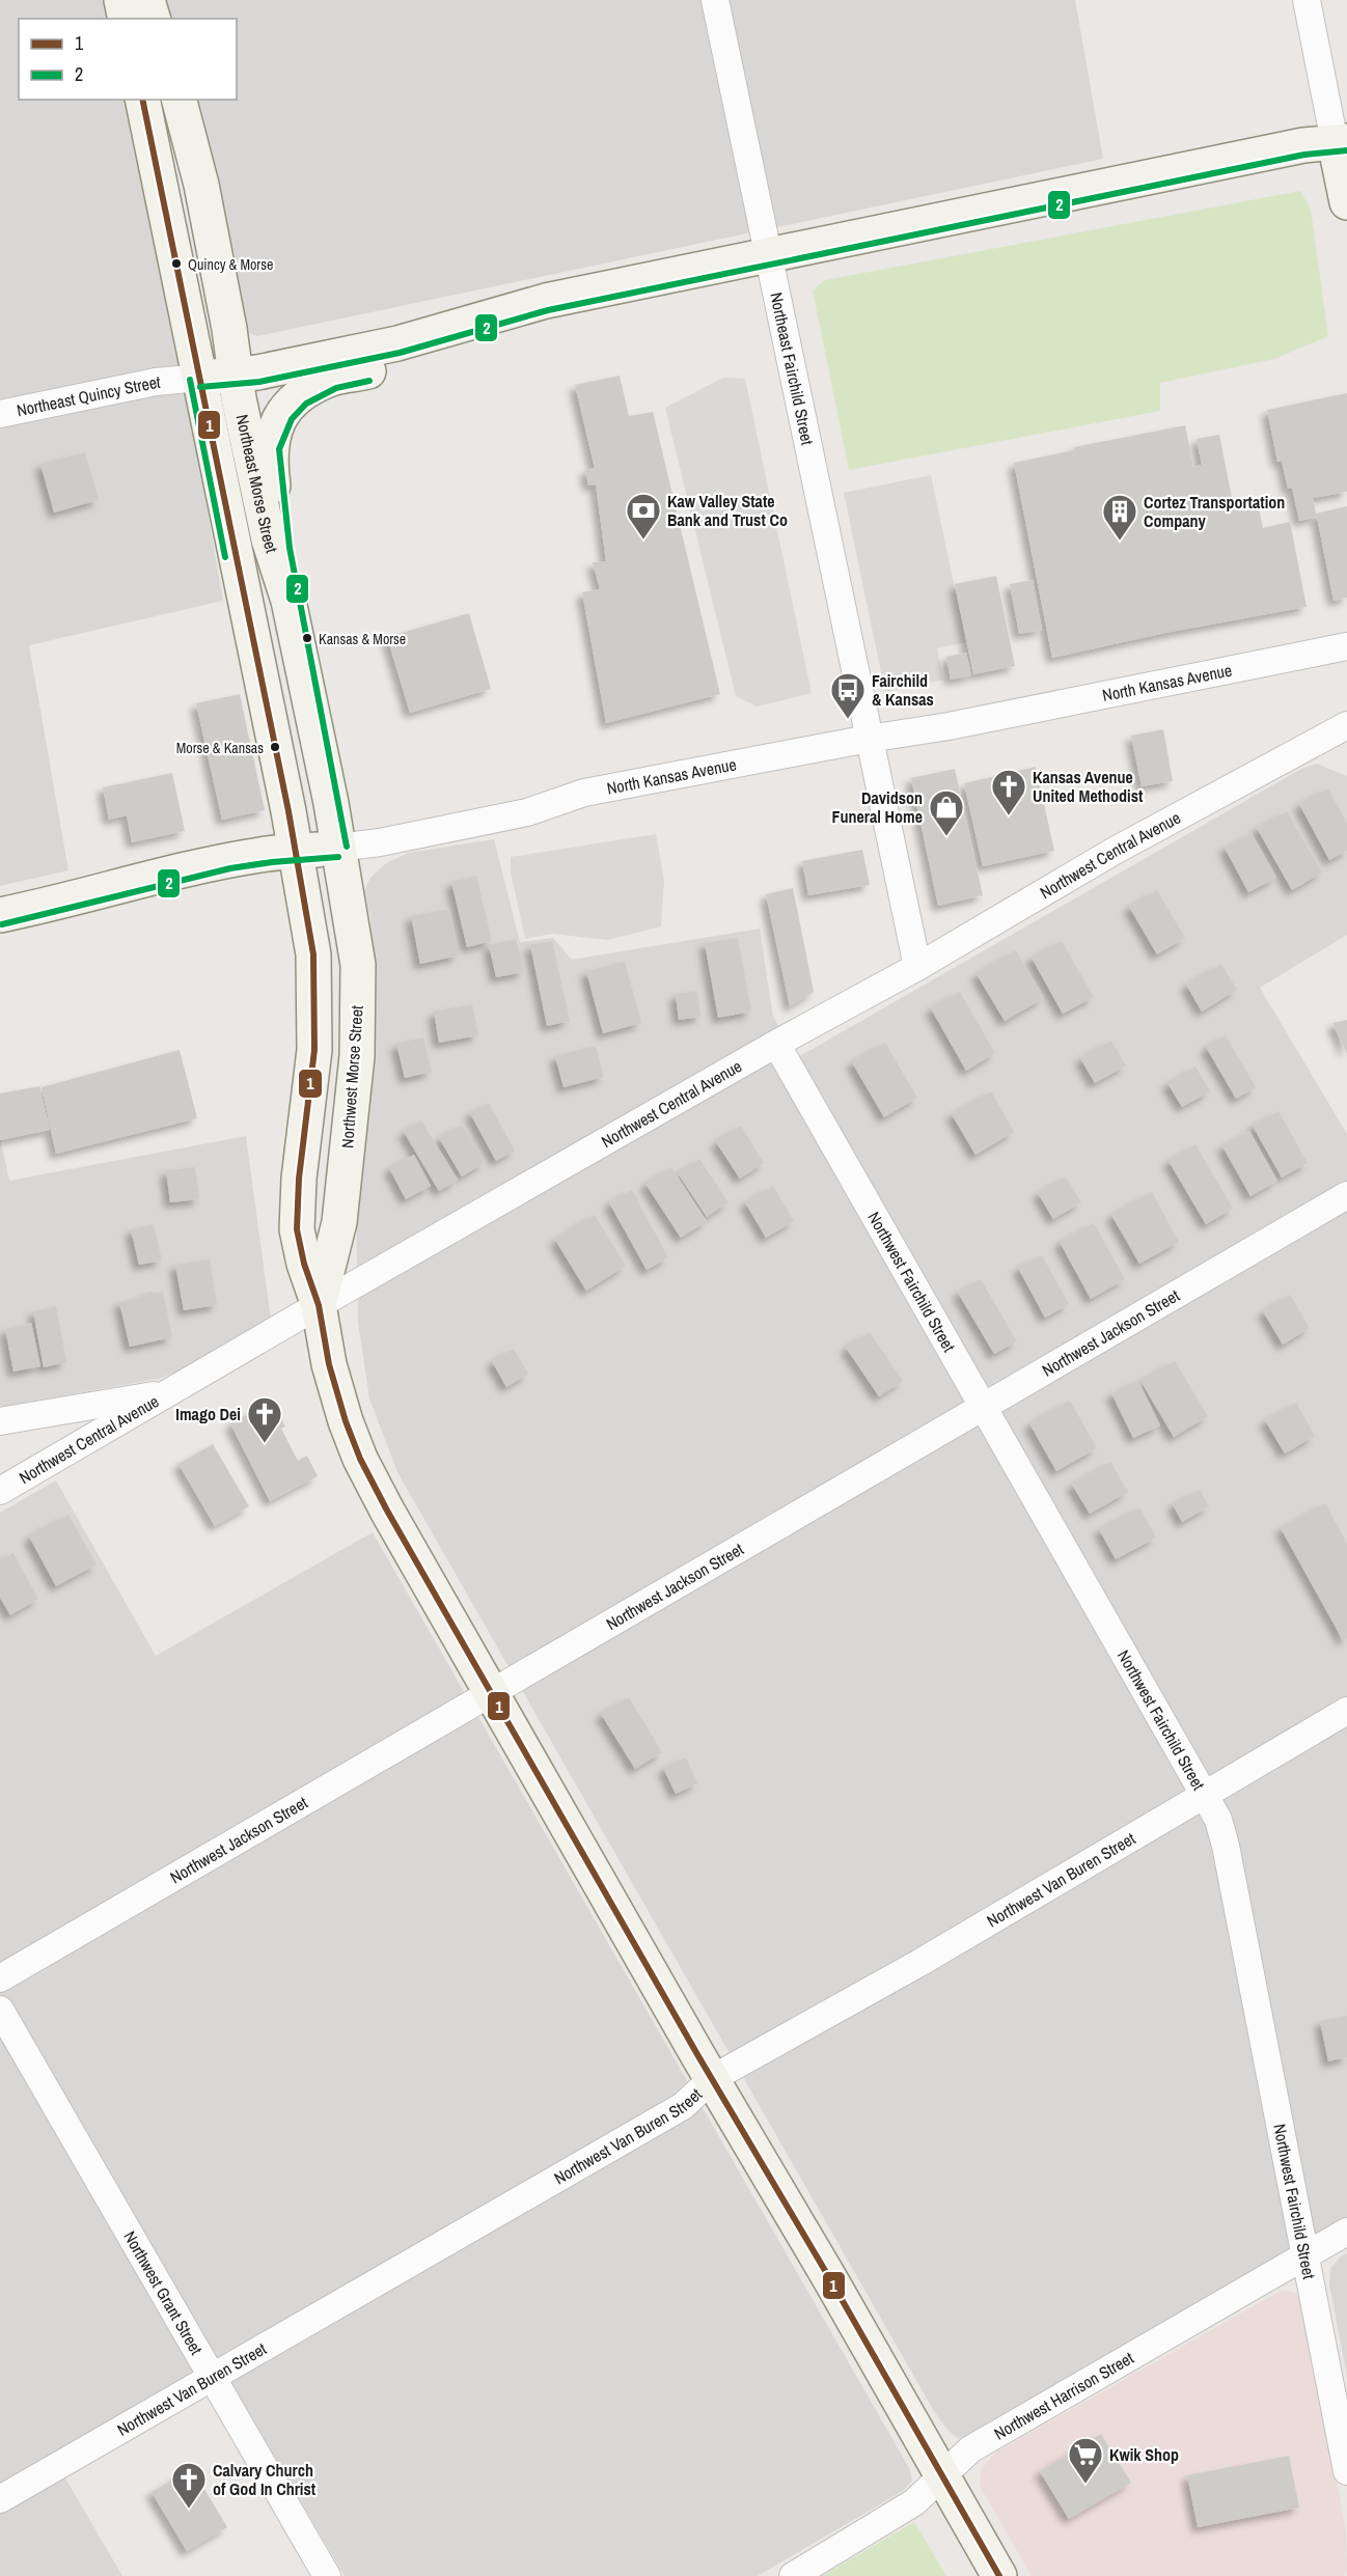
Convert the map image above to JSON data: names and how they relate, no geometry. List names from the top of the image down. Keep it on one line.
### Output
{"streets":{"main road":["Northeast Quincy Street","Northeast Morse Street","North Kansas Avenue","Northwest Morse Street"],"street":["Northeast Fairchild Street","Northwest Central Avenue","Northwest Fairchild Street","Northwest Jackson Street","Northwest Van Buren Street","Northwest Grant Street","Northwest Harrison Street"]},"crossings":[["Northeast Fairchild Street","Northeast Quincy Street"],["Northeast Fairchild Street","North Kansas Avenue"],["Northeast Quincy Street","Northeast Morse Street"],["Northeast Morse Street","North Kansas Avenue"],["Northeast Morse Street","Northwest Morse Street"],["North Kansas Avenue","Northwest Morse Street"],["Northwest Central Avenue","Northwest Morse Street"],["Northwest Central Avenue","Northwest Fairchild Street"],["Northwest Morse Street","Northwest Jackson Street"],["Northwest Morse Street","Northwest Van Buren Street"],["Northwest Morse Street","Northwest Harrison Street"],["Northwest Fairchild Street","Northwest Jackson Street"],["Northwest Fairchild Street","Northwest Van Buren Street"],["Northwest Fairchild Street","Northwest Harrison Street"],["Northwest Van Buren Street","Northwest Grant Street"]],"places":{"other":["Quincy & Morse","Kansas & Morse","Morse & Kansas"],"bank":["Kaw Valley State Bank and Trust Co"],"building":["Cortez Transportation Company"],"bus stop":["Fairchild & Kansas"],"church":["Kansas Avenue United Methodist","Imago Dei","Calvary Church of God In Christ"],"shop":["Davidson Funeral Home"],"supermarket":["Kwik Shop"]},"lines":["transit line 1","transit line 2"],"legend":["1","2"]}
